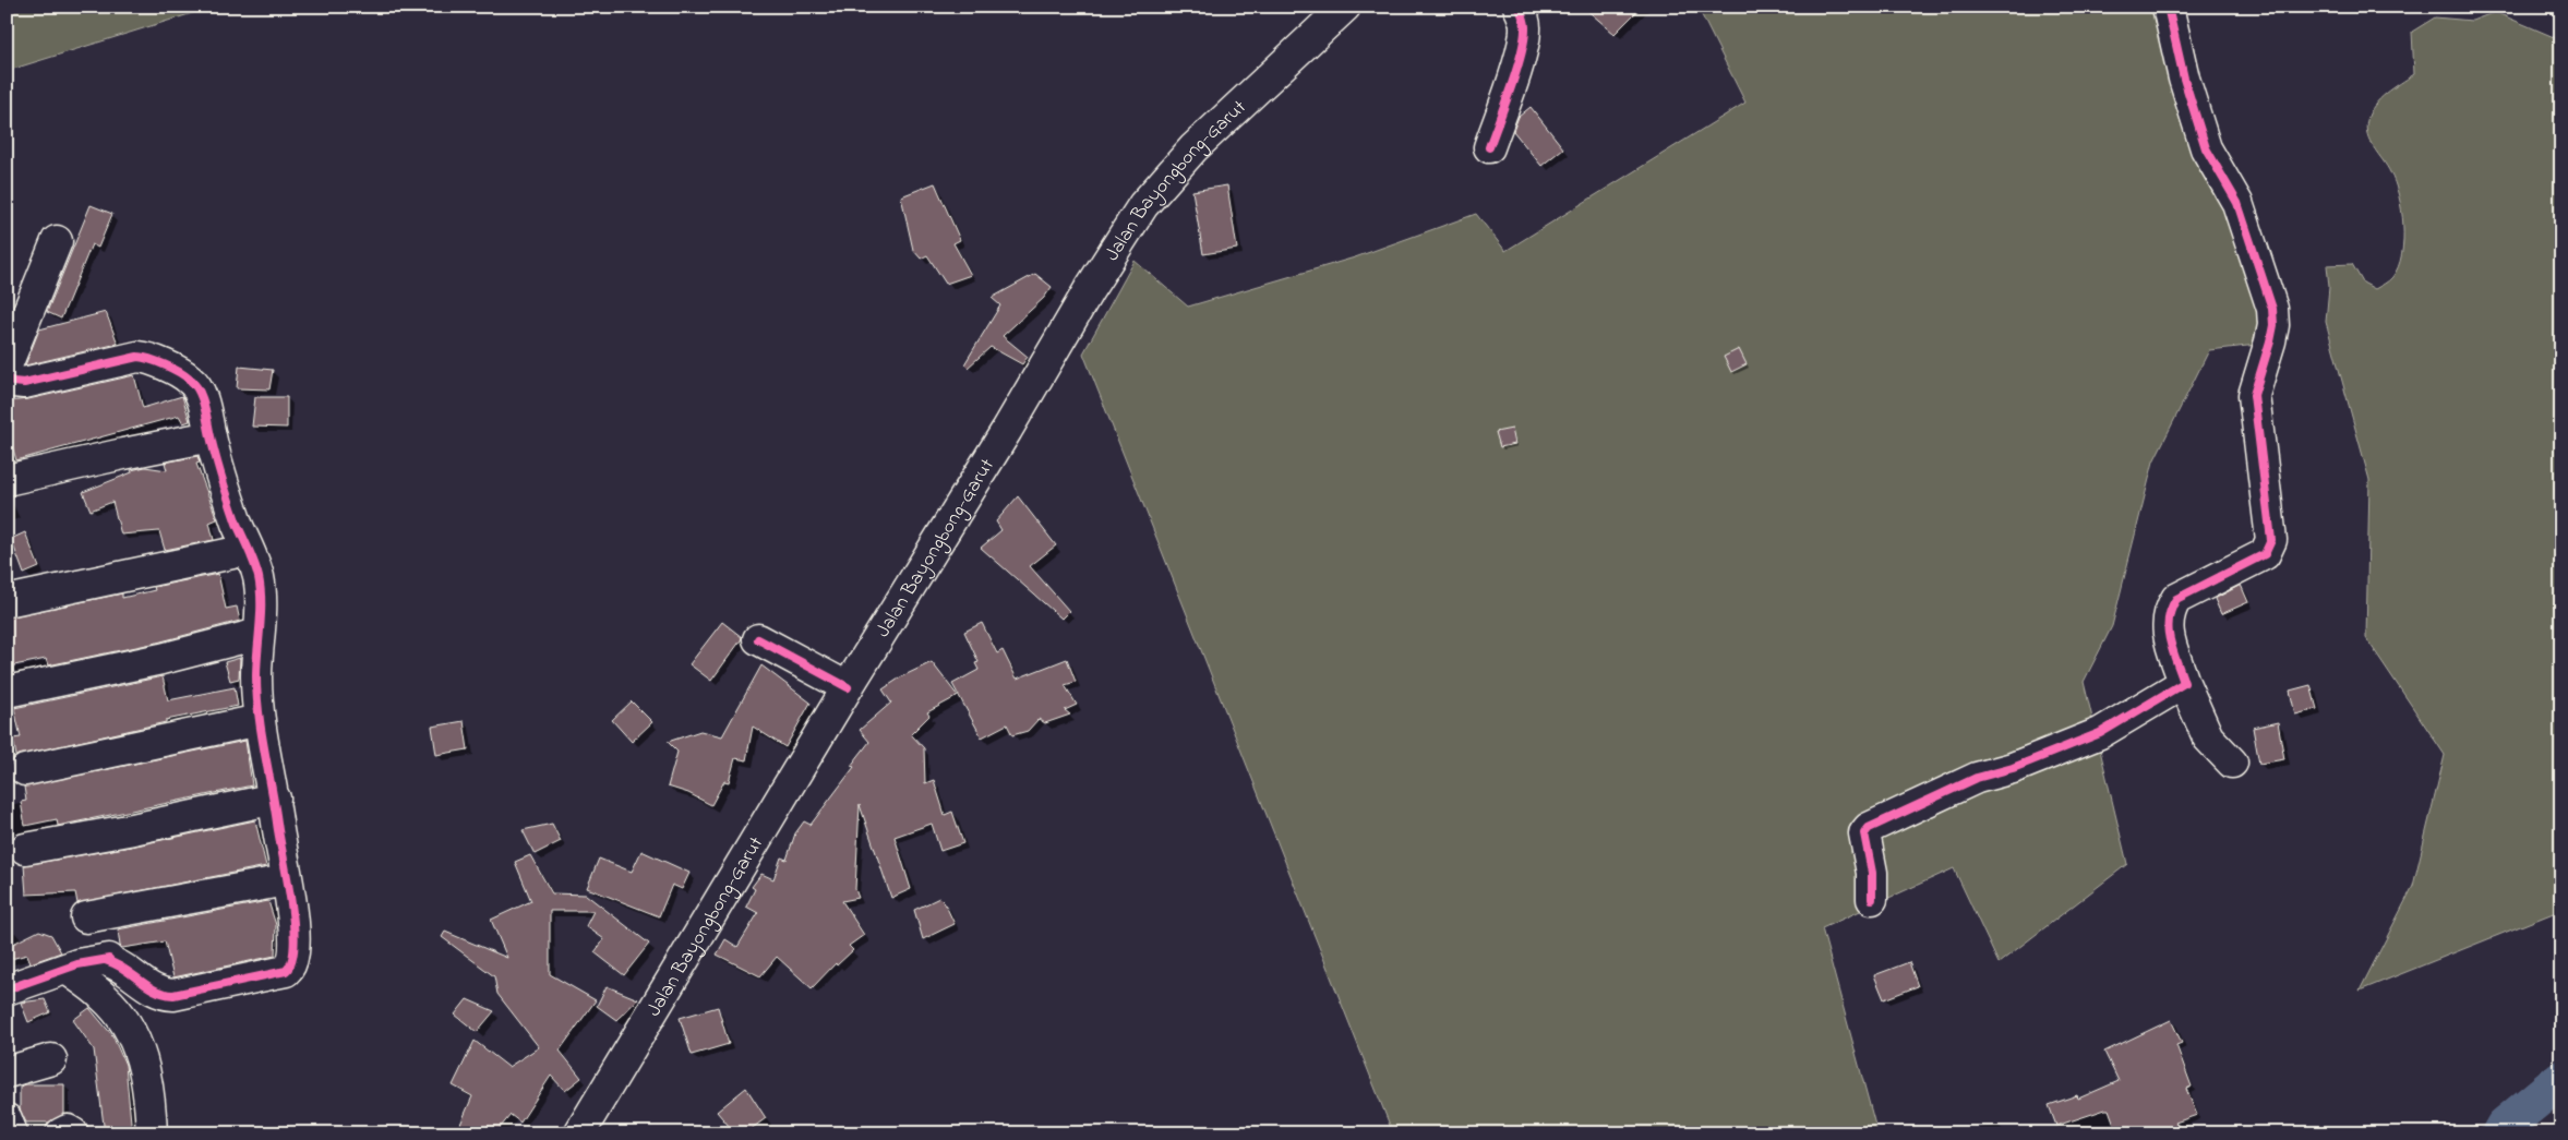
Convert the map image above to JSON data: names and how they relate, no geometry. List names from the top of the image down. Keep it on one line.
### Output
{"streets":{"street":["Jalan Bayongbong-Garut"]}}
